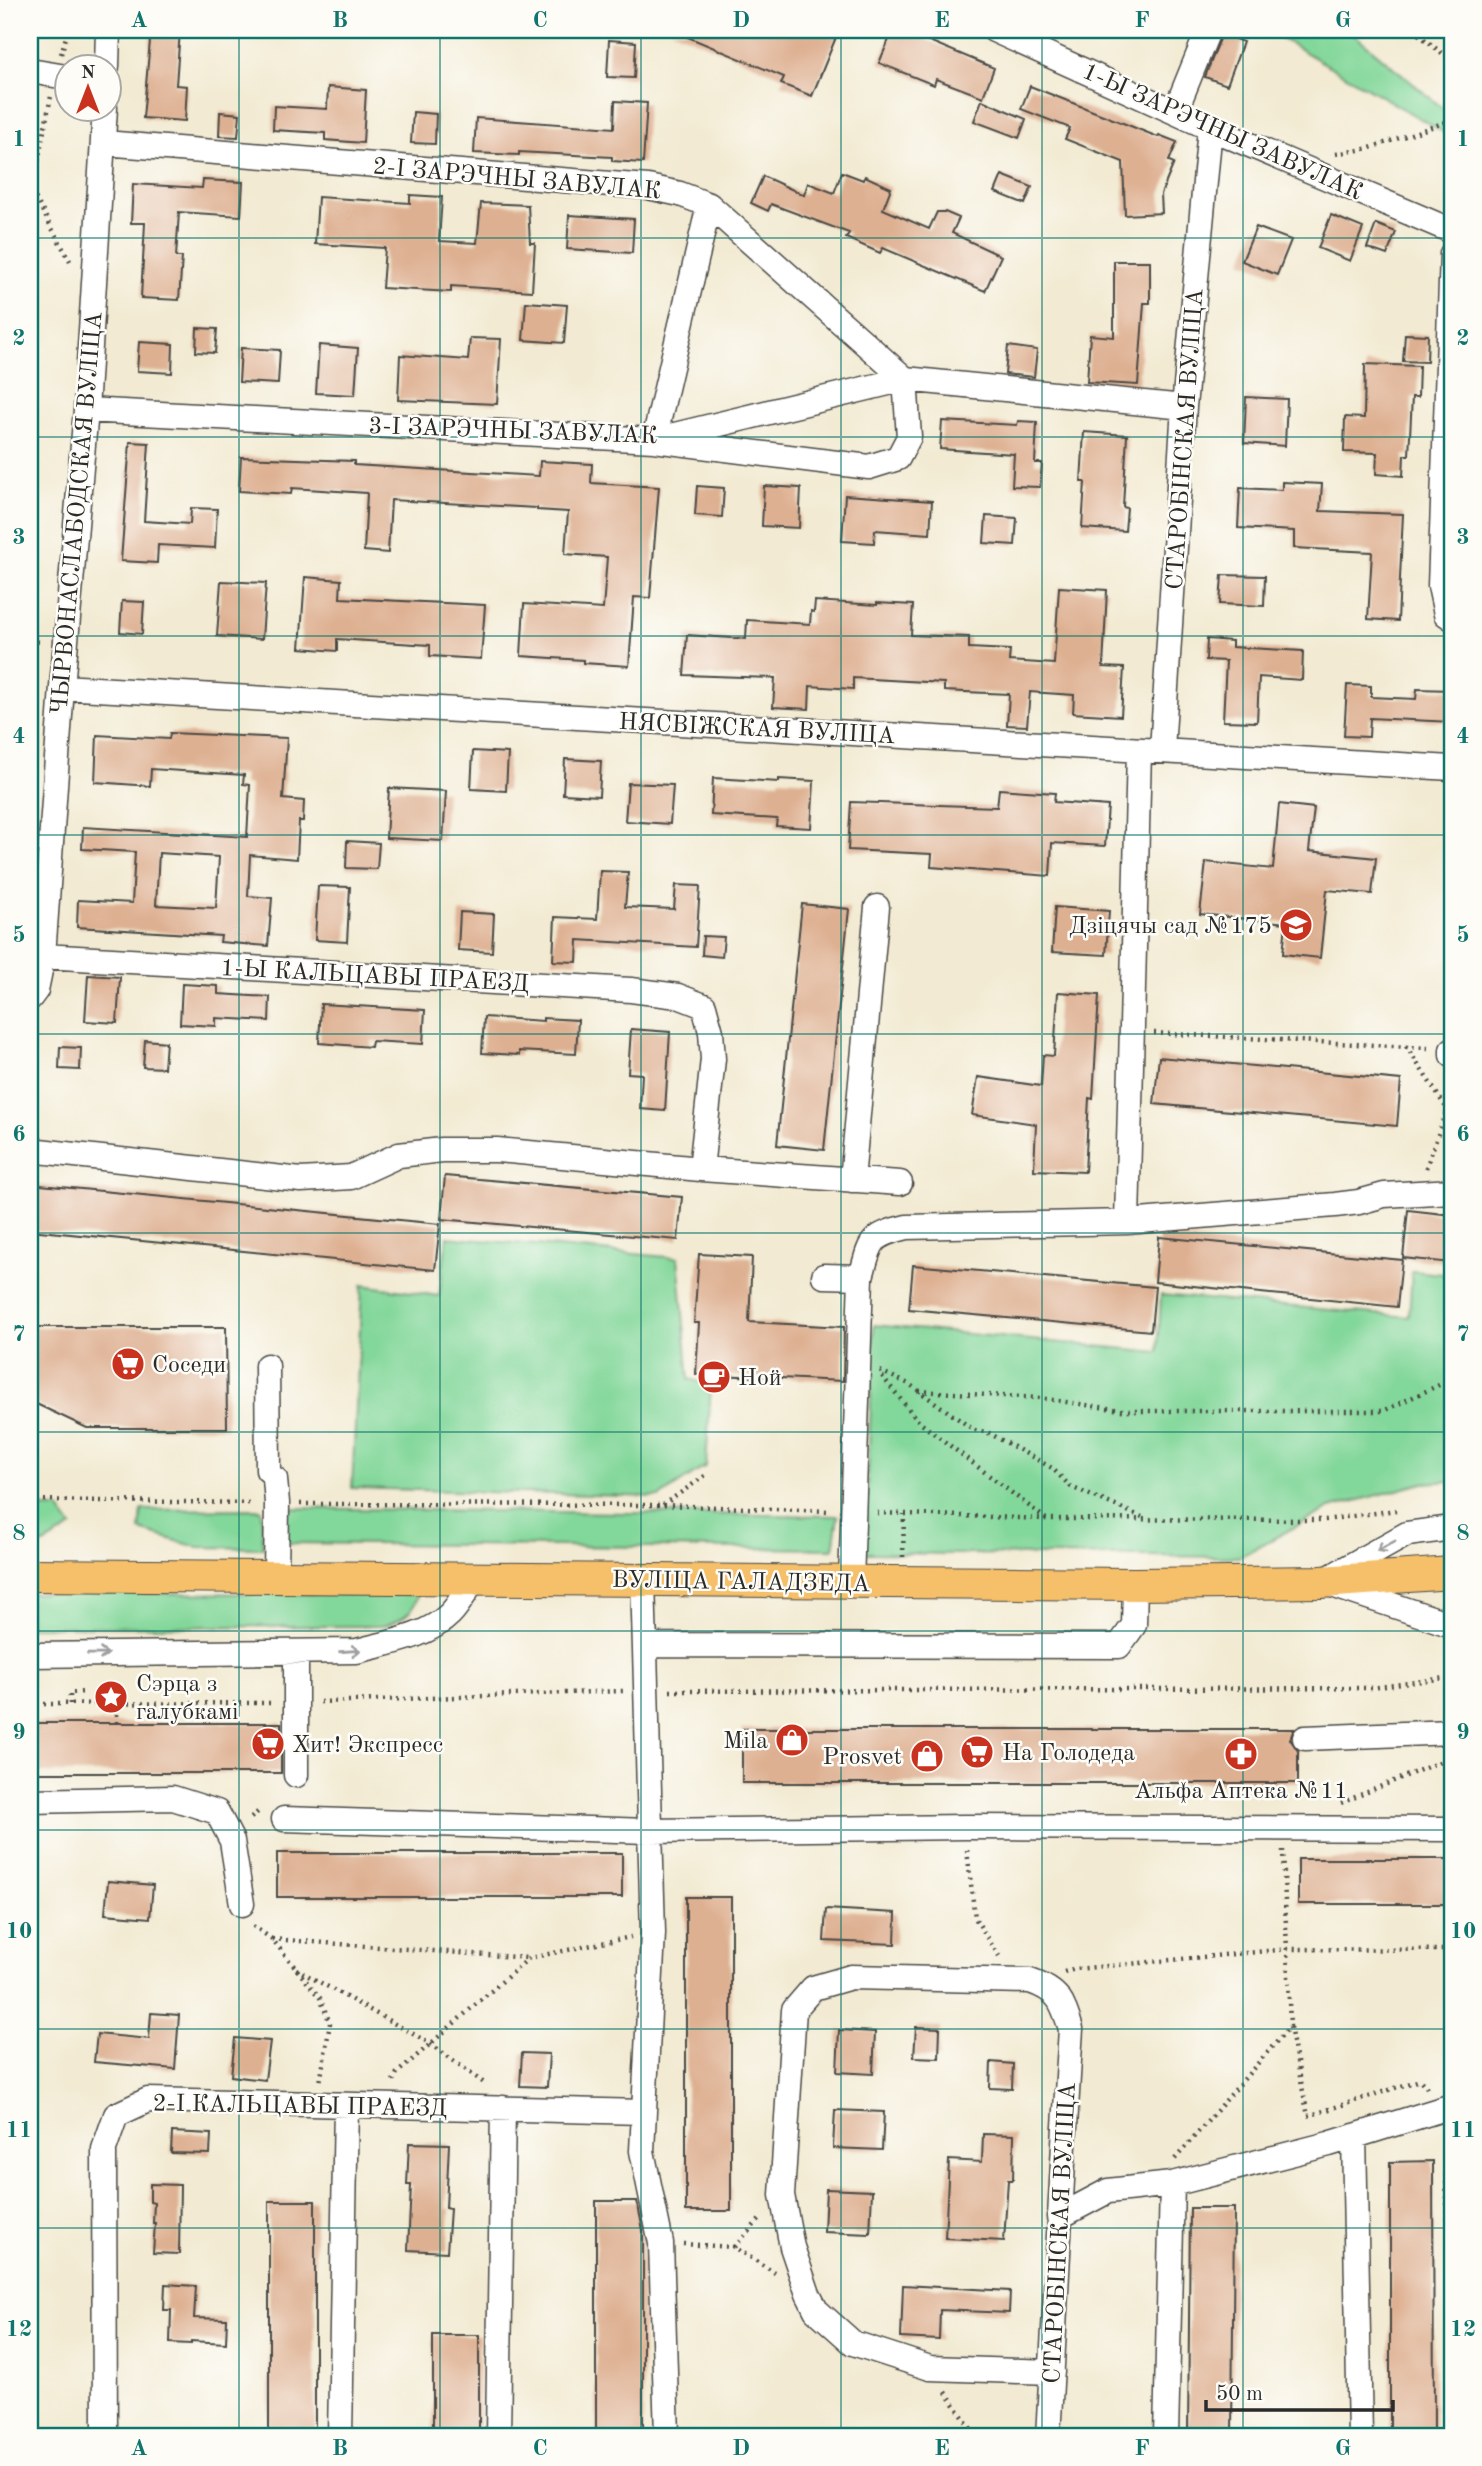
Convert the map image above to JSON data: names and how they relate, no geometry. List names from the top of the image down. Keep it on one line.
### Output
{"streets":{"main road":["ВУЛІЦА ГАЛАДЗЕДА"],"street":["1-Ы ЗАРЭЧНЫ ЗАВУЛАК","2-І ЗАРЭЧНЫ ЗАВУЛАК","3-І ЗАРЭЧНЫ ЗАВУЛАК","СТАРОБІНСКАЯ ВУЛІЦА","ЧЫРВОНАСЛАБОДСКАЯ ВУЛІЦА","НЯСВІЖСКАЯ ВУЛІЦА","1-Ы КАЛЬЦАВЫ ПРАЕЗД","2-І КАЛЬЦАВЫ ПРАЕЗД"]},"crossings":[["1-Ы ЗАРЭЧНЫ ЗАВУЛАК","СТАРОБІНСКАЯ ВУЛІЦА"],["2-І ЗАРЭЧНЫ ЗАВУЛАК","3-І ЗАРЭЧНЫ ЗАВУЛАК"],["2-І ЗАРЭЧНЫ ЗАВУЛАК","ЧЫРВОНАСЛАБОДСКАЯ ВУЛІЦА"],["3-І ЗАРЭЧНЫ ЗАВУЛАК","СТАРОБІНСКАЯ ВУЛІЦА"],["3-І ЗАРЭЧНЫ ЗАВУЛАК","ЧЫРВОНАСЛАБОДСКАЯ ВУЛІЦА"],["СТАРОБІНСКАЯ ВУЛІЦА","НЯСВІЖСКАЯ ВУЛІЦА"],["ЧЫРВОНАСЛАБОДСКАЯ ВУЛІЦА","НЯСВІЖСКАЯ ВУЛІЦА"],["ЧЫРВОНАСЛАБОДСКАЯ ВУЛІЦА","1-Ы КАЛЬЦАВЫ ПРАЕЗД"]],"places":{"school or university":["Дзіцячы сад №175"],"supermarket":["Соседи","Хит! Экспресс","На Голодеда"],"cafe":["Ной"],"place":["Сэрца з галубкамі"],"shop":["Mila","Prosvet"],"pharmacy":["Альфа Аптека №11"]},"scale_bar":"50 m","north":"top","grid":{"columns":["A","B","C","D","E","F","G"],"rows":["1","2","3","4","5","6","7","8","9","10","11","12"]}}
